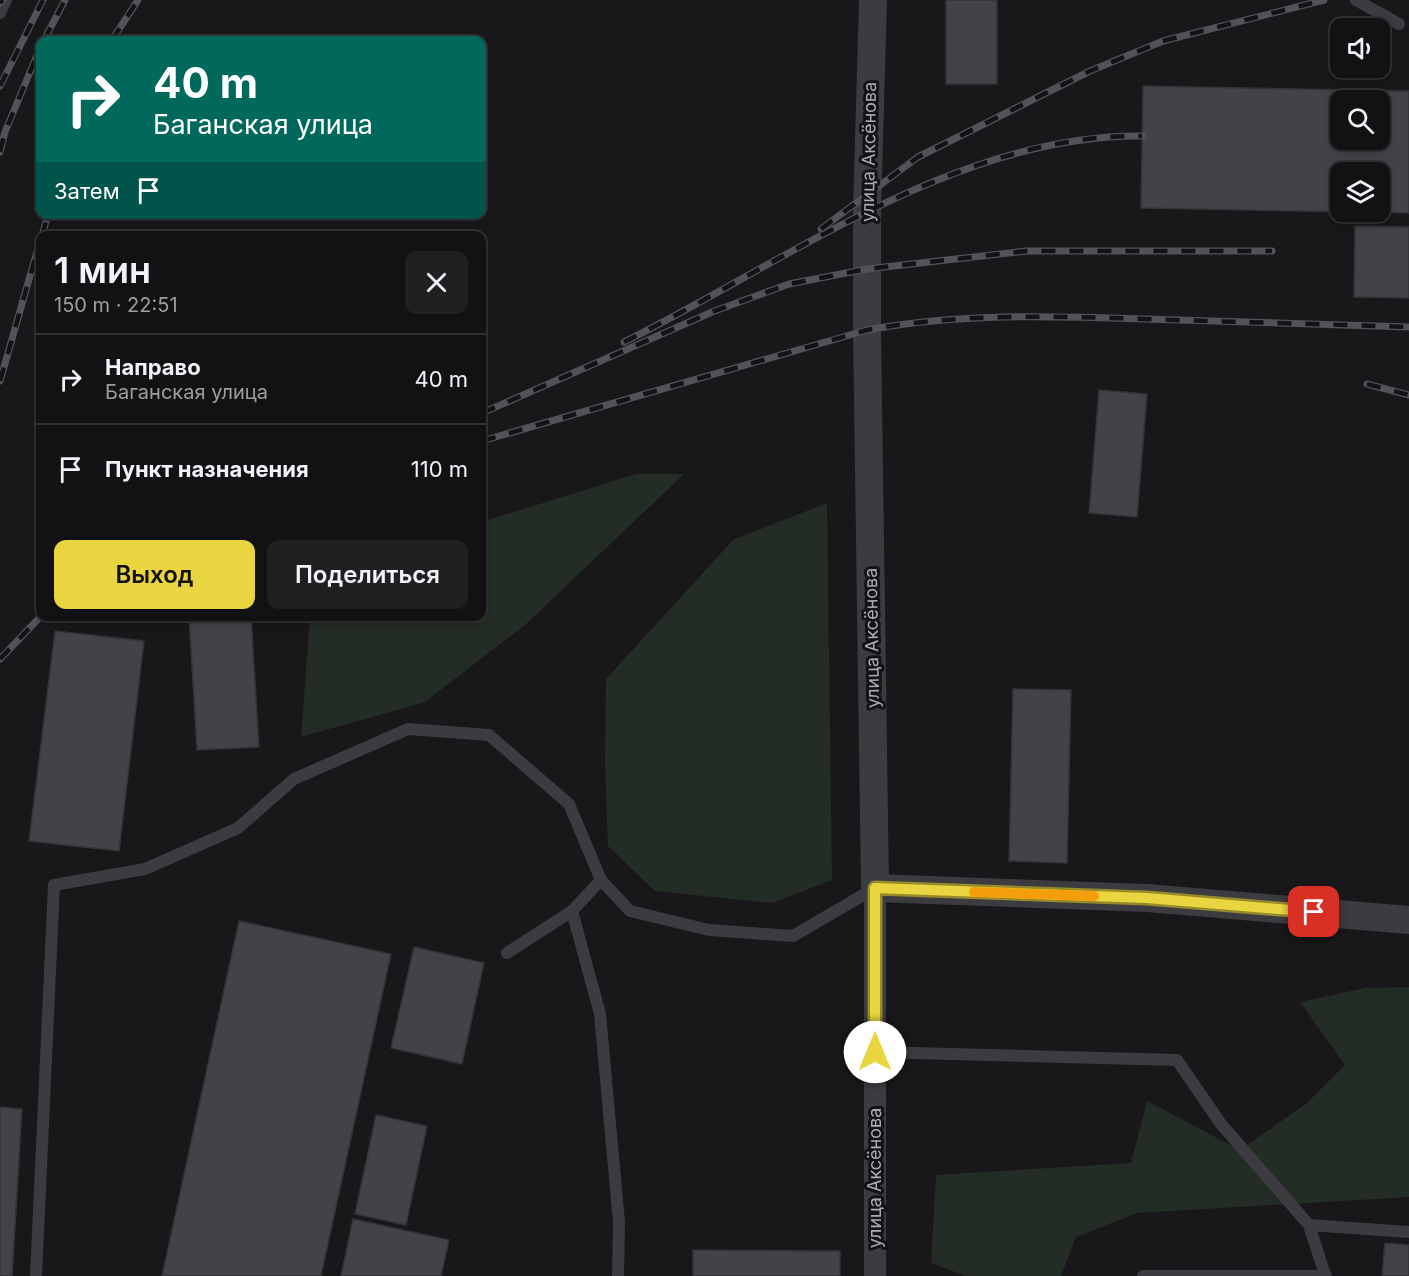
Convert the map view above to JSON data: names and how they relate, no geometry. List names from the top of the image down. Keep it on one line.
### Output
{"streets":{"street":["улица Аксёнова"]},"page":{"turn":["40 m","Баганская улица"],"then":"Затем","heading":["1 мин","150 m · 22:51"],"list":[{"name":"Направо","note":"Баганская улица","value":"40 m"},{"name":"Пункт назначения","value":"110 m"}],"buttons":["Выход","Поделиться"]}}
